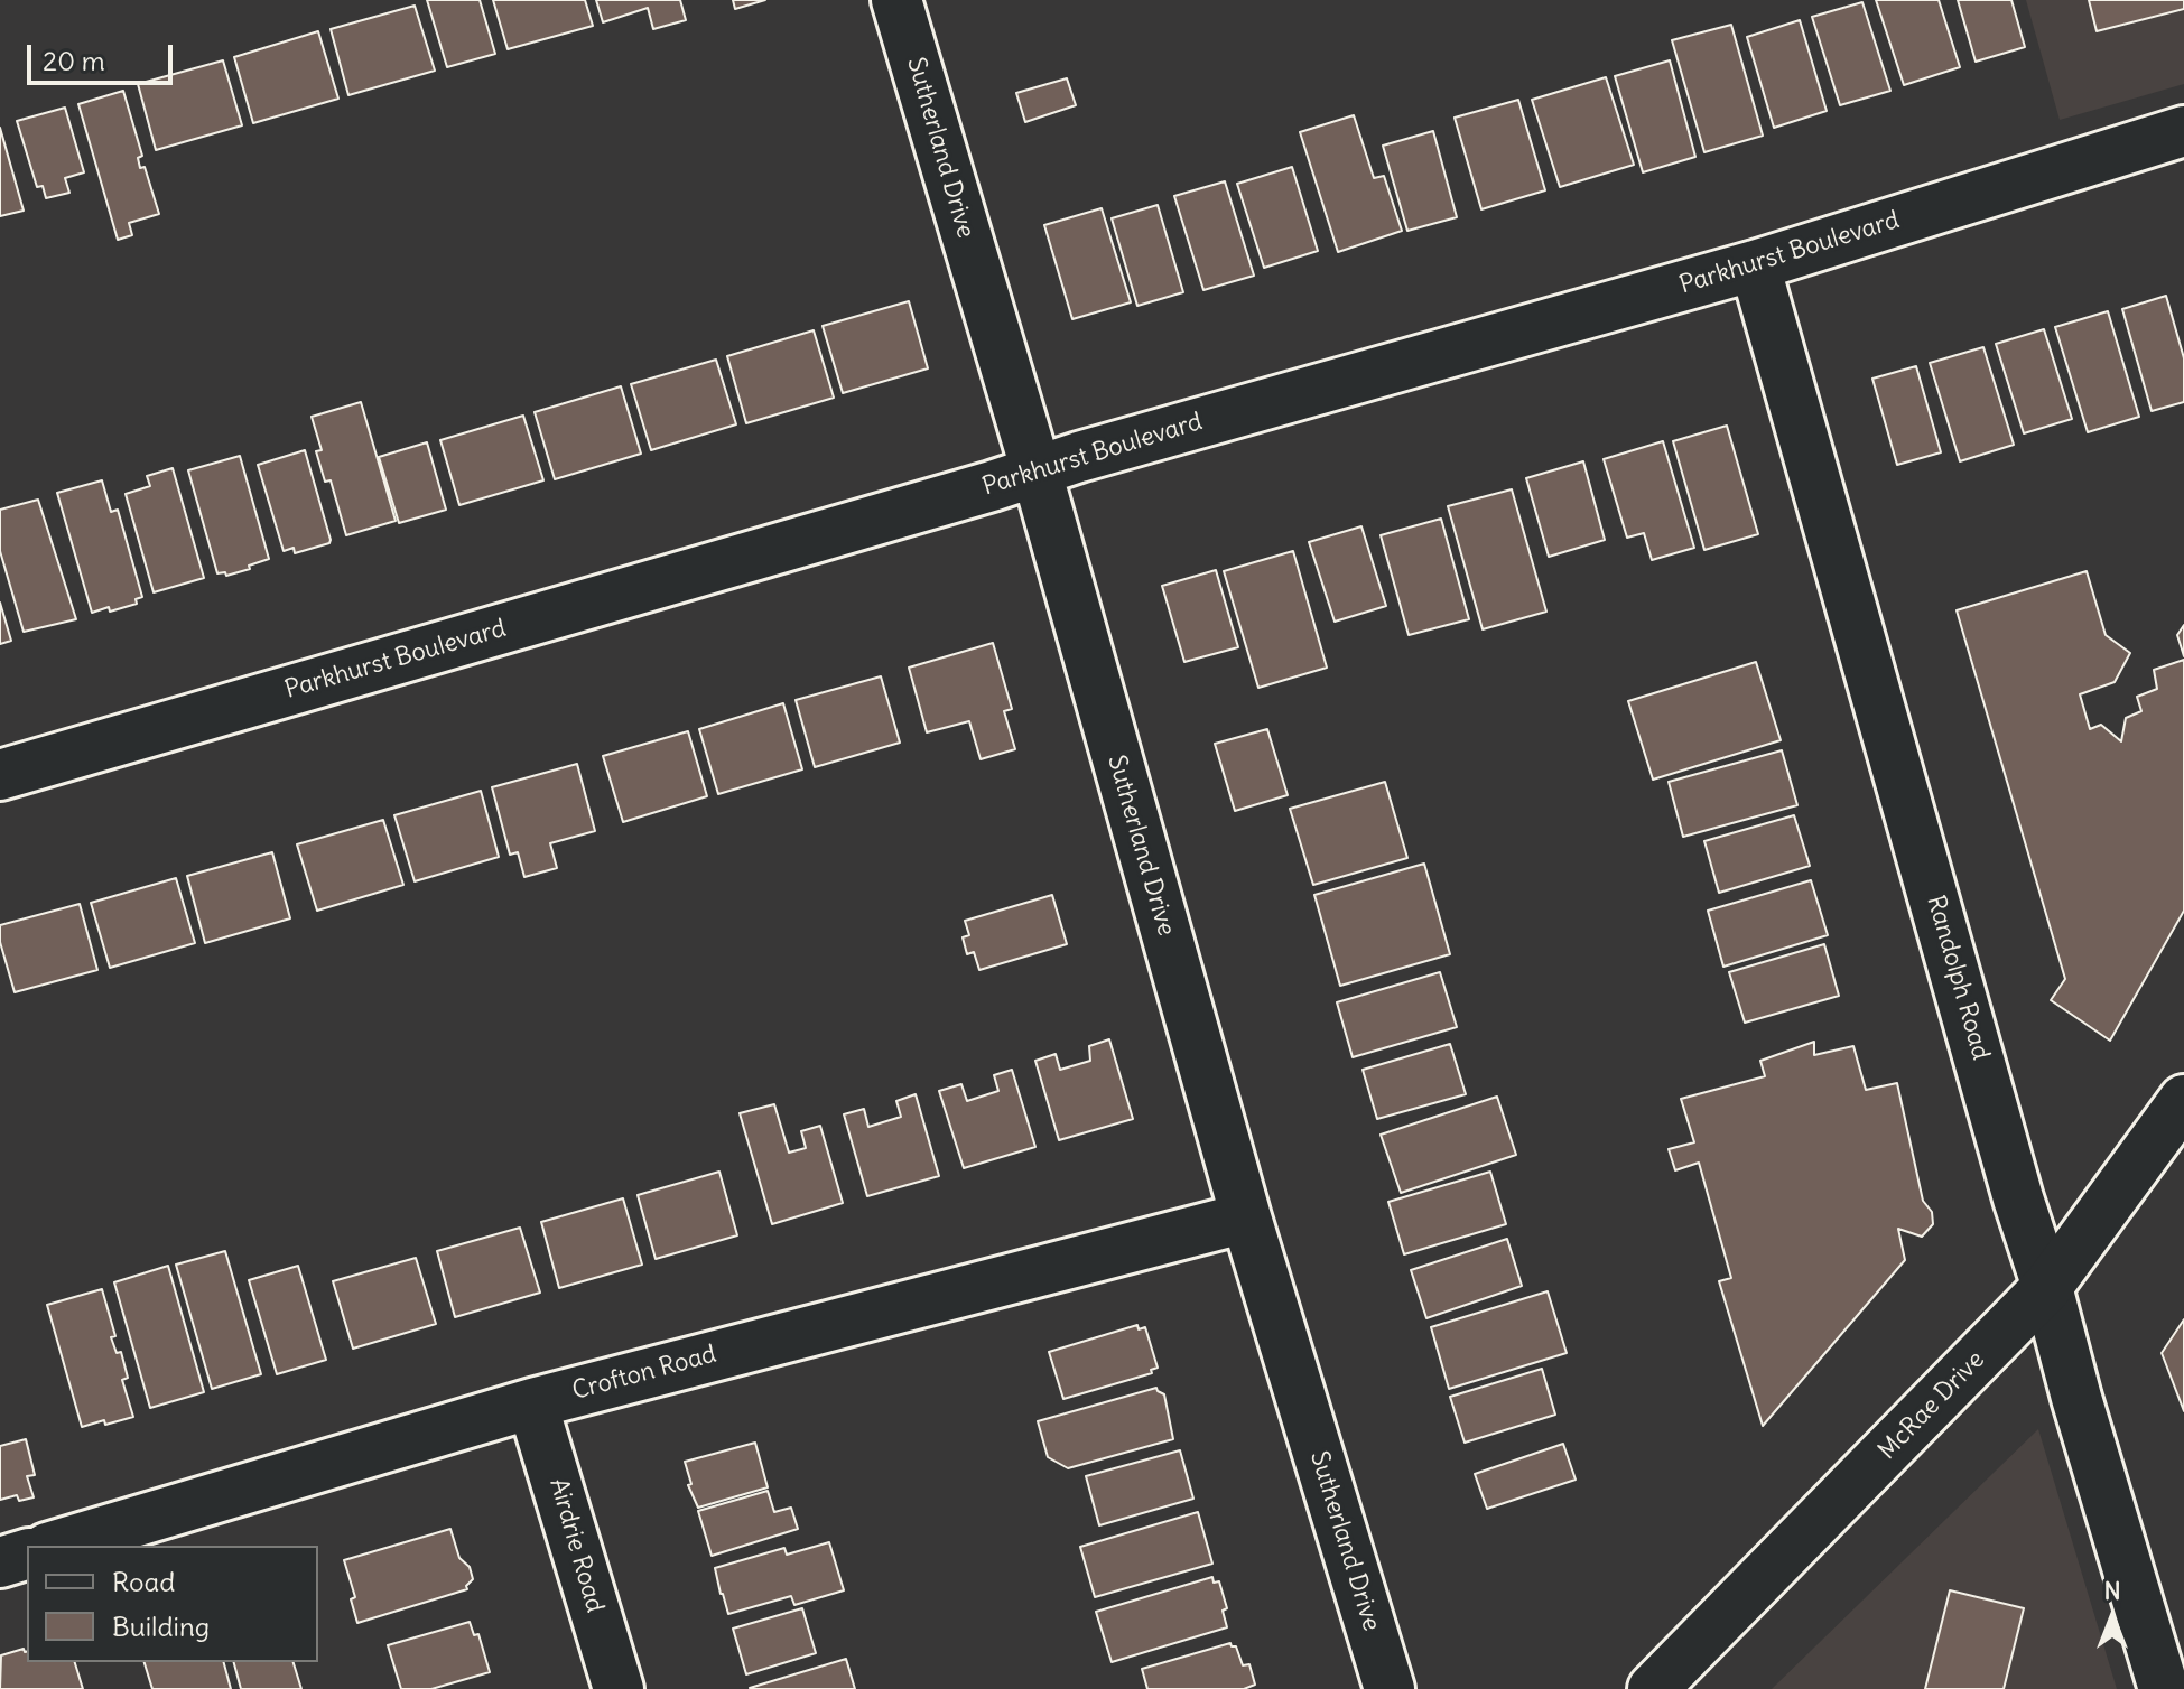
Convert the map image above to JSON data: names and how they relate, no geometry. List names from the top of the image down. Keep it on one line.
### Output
{"streets":{"street":["Sutherland Drive","Parkhurst Boulevard","Randolph Road","Crofton Road","McRae Drive","Airdrie Road"]},"crossings":[["Sutherland Drive","Parkhurst Boulevard"],["Sutherland Drive","Crofton Road"],["Parkhurst Boulevard","Randolph Road"],["Randolph Road","McRae Drive"],["Crofton Road","Airdrie Road"]],"legend":["Road","Building"],"scale_bar":"20 m","north":"top"}
